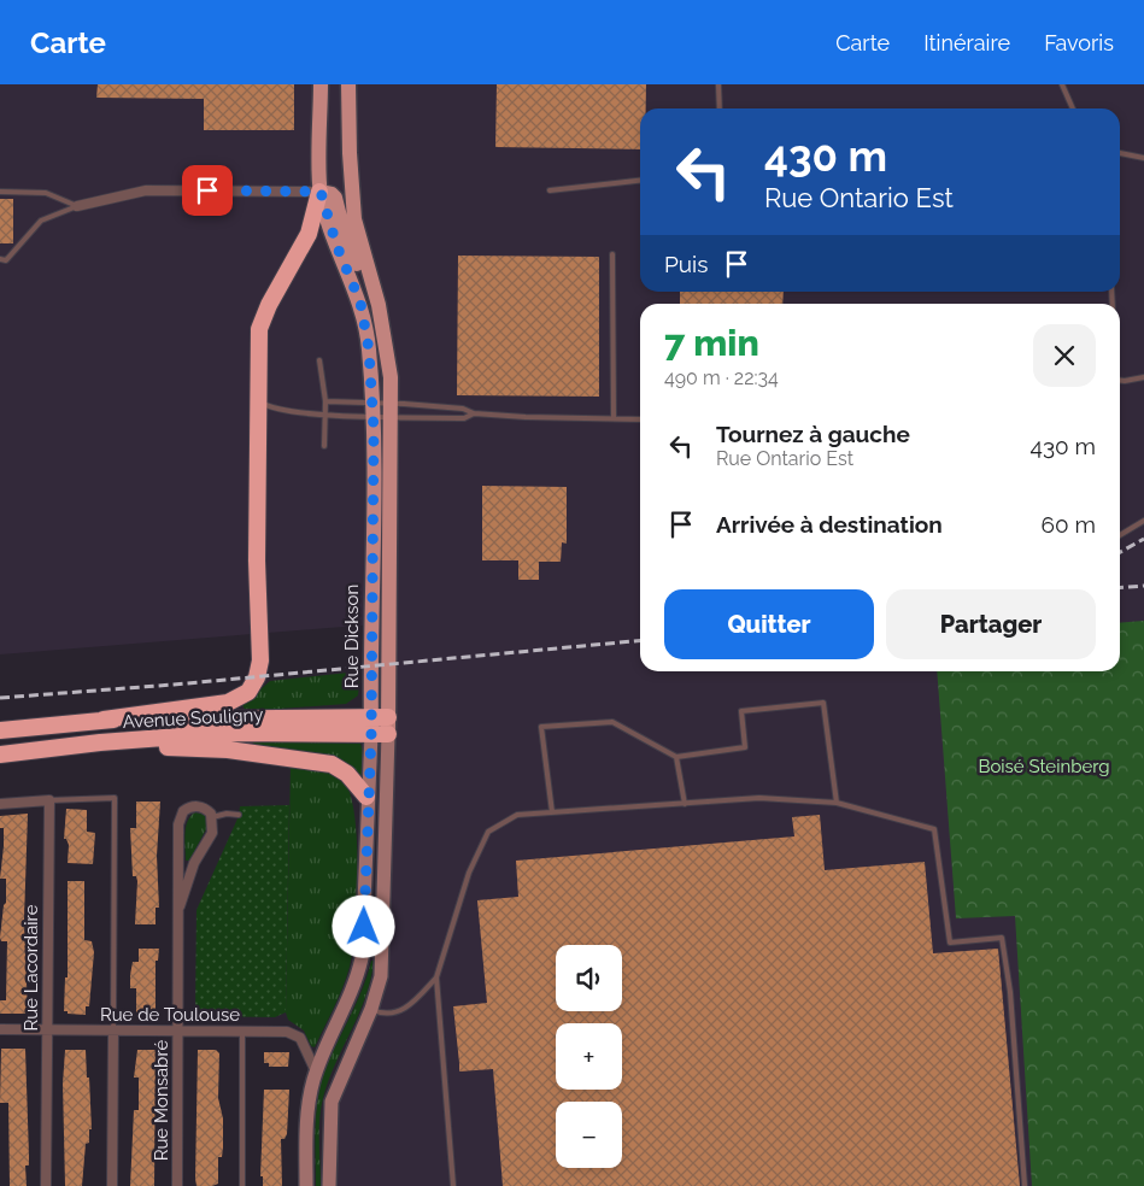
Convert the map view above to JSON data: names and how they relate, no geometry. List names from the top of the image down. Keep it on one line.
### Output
{"streets":{"highway":["Avenue Souligny"],"main road":["Rue Dickson"],"street":["Rue Lacordaire","Rue de Toulouse","Rue Monsabré"]},"crossings":[["Rue Dickson","Avenue Souligny"],["Rue Dickson","Rue de Toulouse"],["Rue Lacordaire","Rue de Toulouse"],["Rue de Toulouse","Rue Monsabré"]],"parks":["Boisé Steinberg"],"page":{"header":"Carte","nav":["Carte","Itinéraire","Favoris"],"turn":["430 m","Rue Ontario Est"],"then":"Puis","heading":["7 min","490 m · 22:34"],"list":[{"name":"Tournez à gauche","note":"Rue Ontario Est","value":"430 m"},{"name":"Arrivée à destination","value":"60 m"}],"buttons":["Quitter","Partager"],"map_buttons":["+","−"]}}
